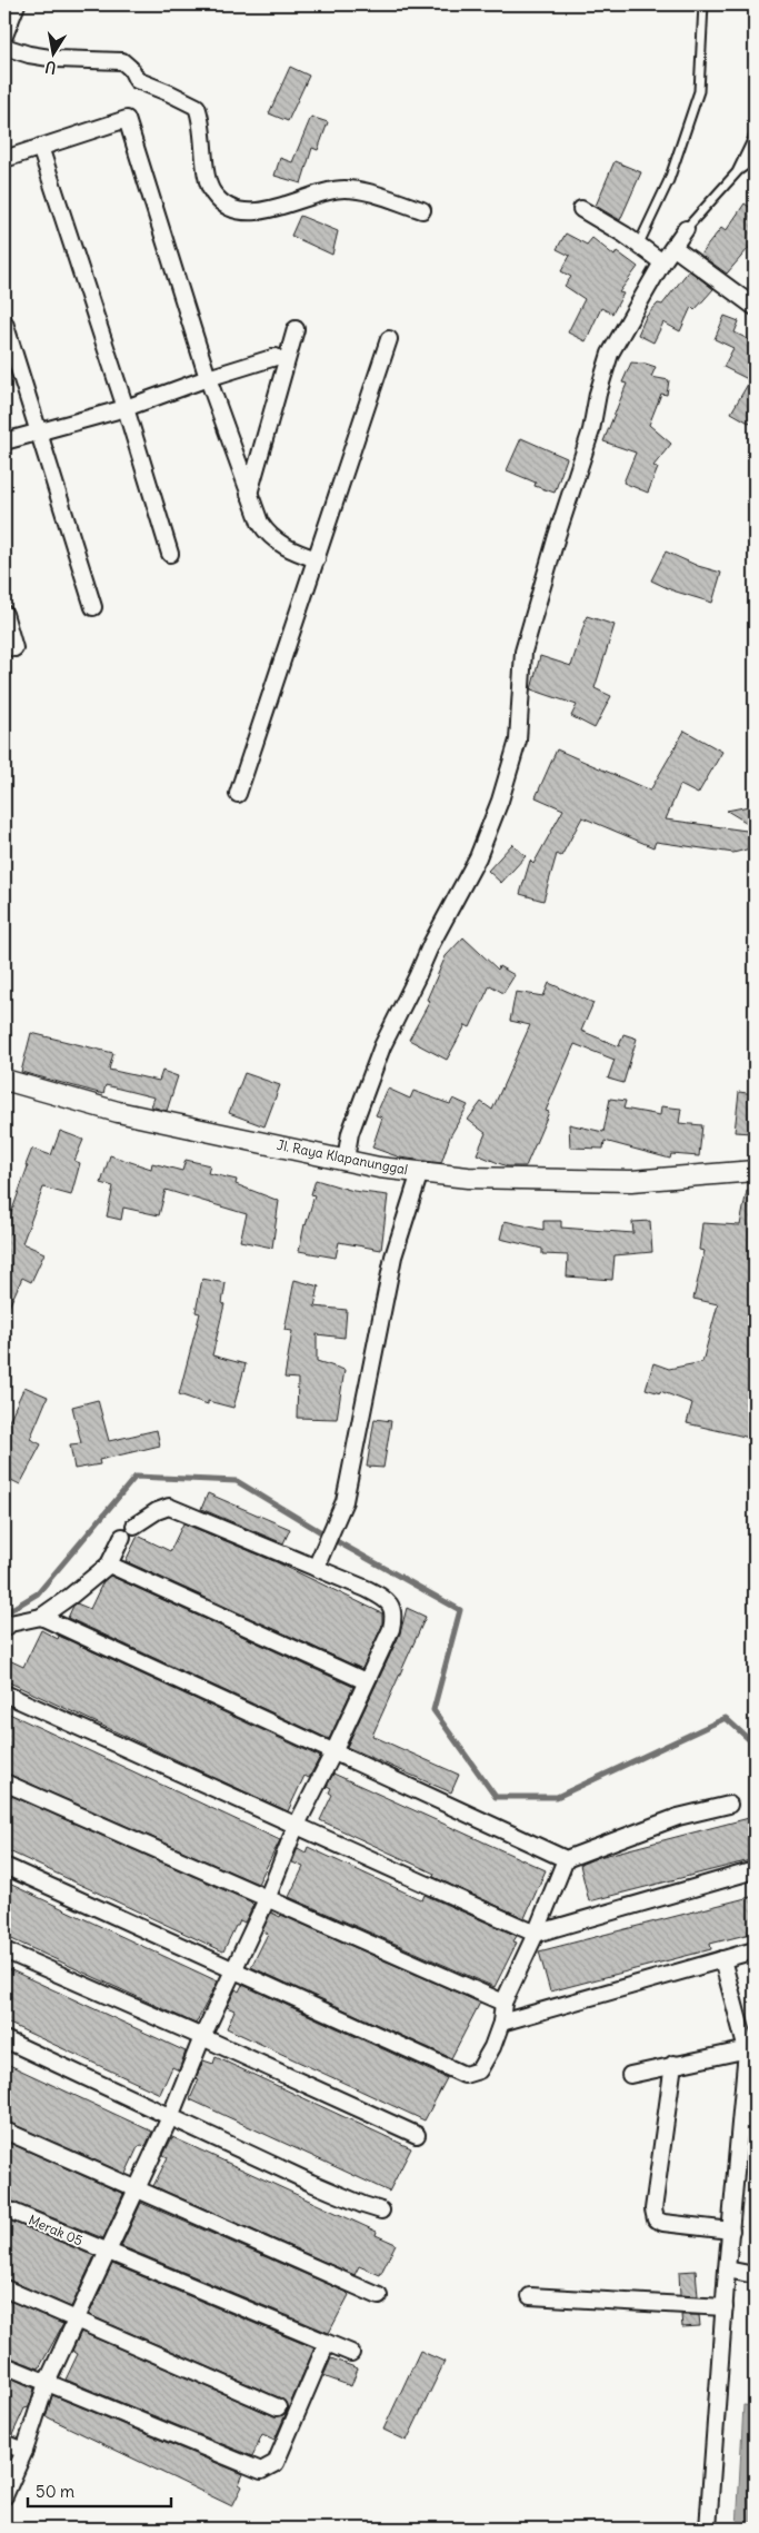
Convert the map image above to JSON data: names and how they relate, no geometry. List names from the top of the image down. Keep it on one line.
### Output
{"streets":{"street":["Jl. Raya Klapanunggal","Merak 05"]},"scale_bar":"50 m","north":"bottom"}
